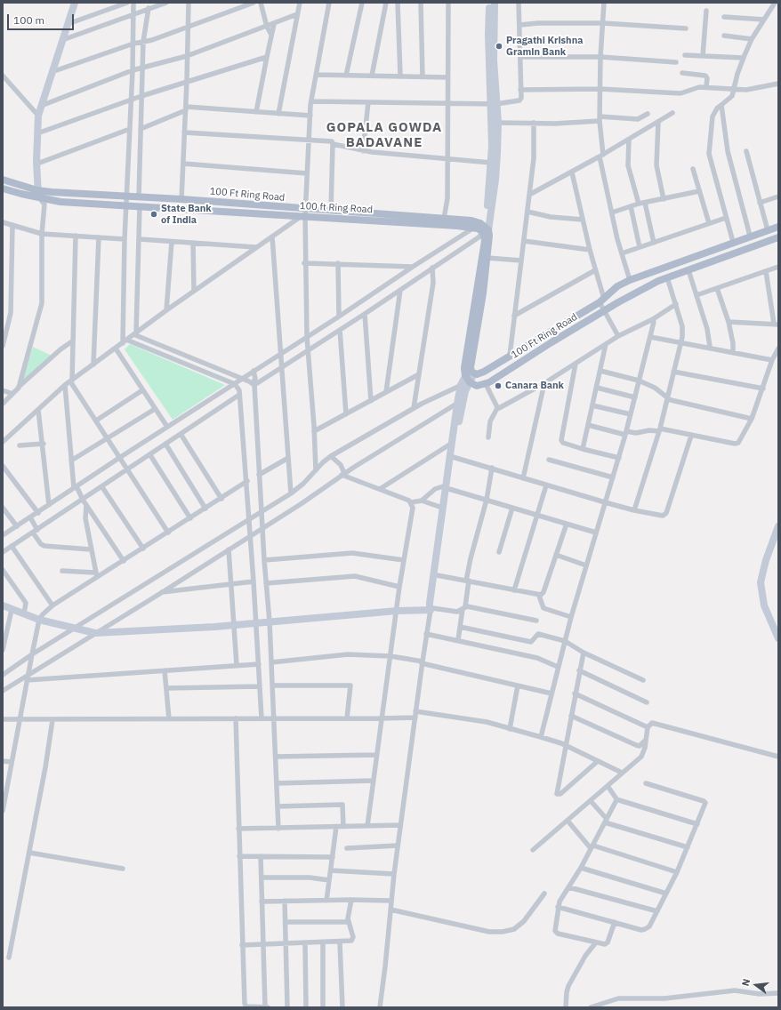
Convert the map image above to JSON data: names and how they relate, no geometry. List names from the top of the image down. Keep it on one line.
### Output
{"streets":{"main road":["100 Ft Ring Road","100 ft Ring Road"]},"crossings":[["100 Ft Ring Road","100 ft Ring Road"]],"districts":["GOPALA GOWDA BADAVANE"],"places":["Pragathi Krishna Gramin Bank","State Bank of India","Canara Bank"],"scale_bar":"100 m","north":"left"}
